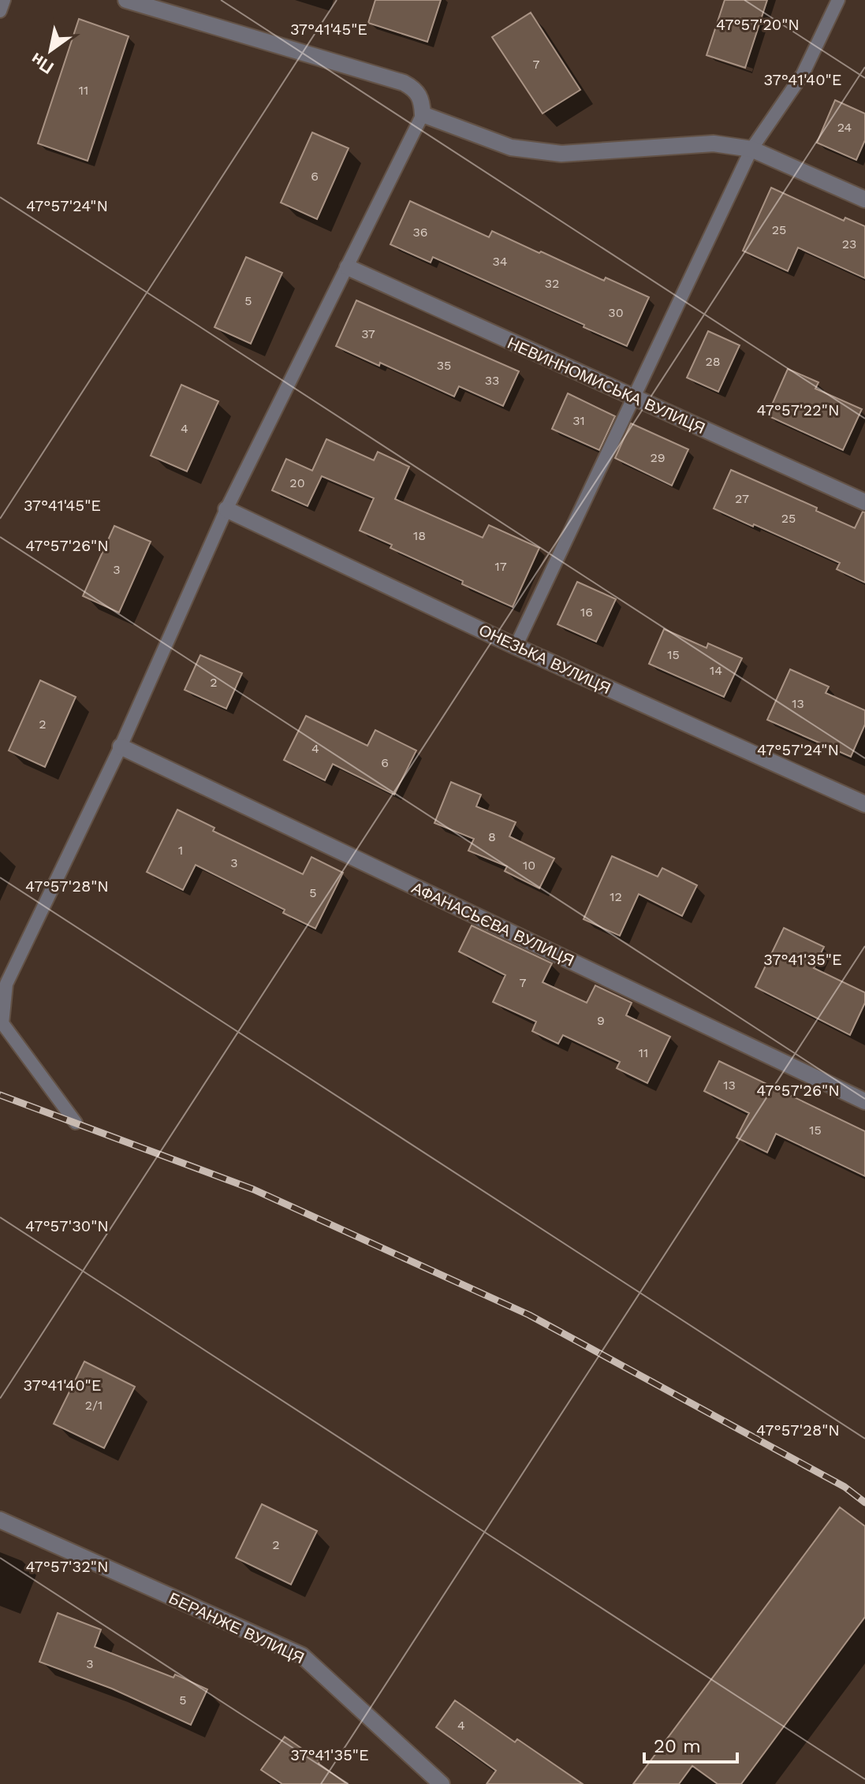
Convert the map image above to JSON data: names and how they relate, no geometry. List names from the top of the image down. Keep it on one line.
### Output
{"streets":{"street":["НЕВИННОМИСЬКА ВУЛИЦЯ","ОНЕЗЬКА ВУЛИЦЯ","АФАНАСЬЄВА ВУЛИЦЯ","БЕРАНЖЕ ВУЛИЦЯ"]},"house_numbers":["7","11","24","6","25","36","23","34","32","5","30","37","28","35","33","31","4","29","20","27","25","18","17","3","16","15","14","2","13","2","4","6","8","1","3","10","5","12","7","9","11","13","15","2/1","2","3","5","4"],"scale_bar":"20 m","north":"bottom left","coordinates":["47°57'20\"N","37°41'45\"E","37°41'40\"E","47°57'24\"N","47°57'22\"N","47°57'26\"N","47°57'28\"N","37°41'35\"E","47°57'30\"N","47°57'32\"N"]}
